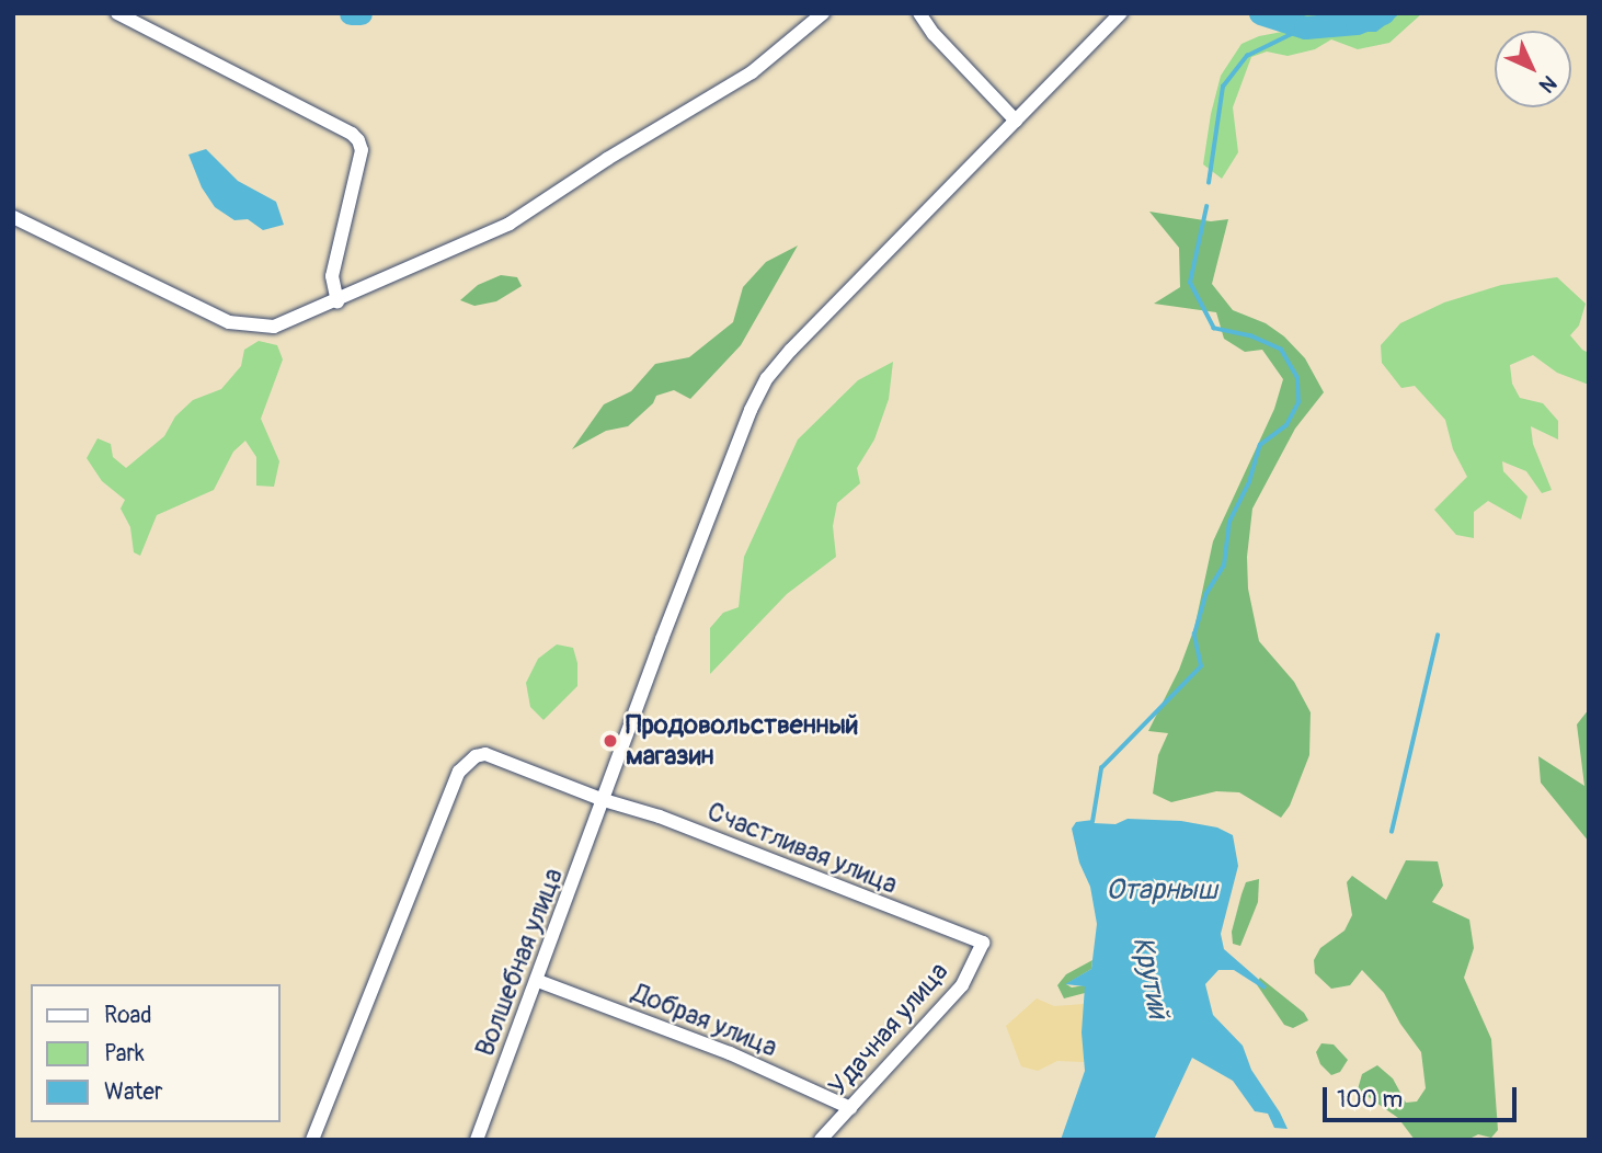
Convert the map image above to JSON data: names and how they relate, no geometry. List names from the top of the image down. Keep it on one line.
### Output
{"streets":{"street":["Счастливая улица","Волшебная улица","Добрая улица","Удачная улица"]},"crossings":[["Счастливая улица","Волшебная улица"],["Счастливая улица","Удачная улица"],["Волшебная улица","Добрая улица"],["Добрая улица","Удачная улица"]],"water":["Отарныш","Крутий"],"places":["Продовольственный магазин"],"legend":["Road","Park","Water"],"scale_bar":"100 m","north":"bottom right"}
